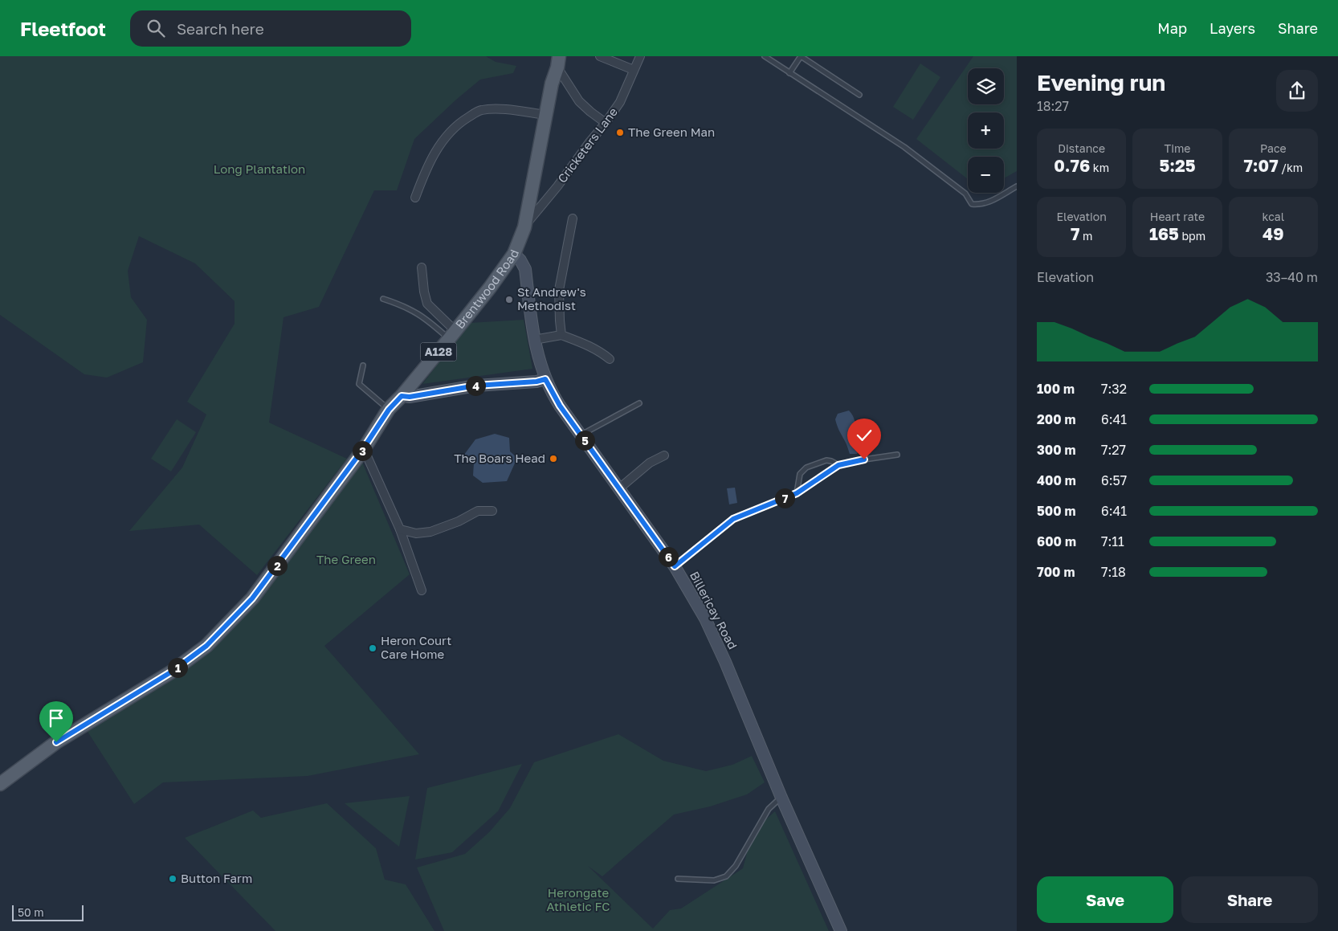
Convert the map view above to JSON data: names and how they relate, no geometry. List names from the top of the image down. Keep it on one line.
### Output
{"streets":{"main road":["Brentwood Road","A128"],"street":["Cricketers Lane","Billericay Road"]},"crossings":[["Cricketers Lane","Brentwood Road"],["Brentwood Road","Billericay Road"]],"parks":["Long Plantation","The Green","Herongate Athletic FC"],"places":["The Green Man","St Andrew's Methodist","The Boars Head","Heron Court Care Home","Button Farm"],"scale_bar":"50 m","page":{"header":"Fleetfoot","search":"Search here","nav":["Map","Layers","Share"],"heading":["Evening run","18:27"],"map_buttons":["+","−"],"stats":[["Distance","0.76 km"],["Time","5:25"],["Pace","7:07 /km"],["Elevation","7 m"],["Heart rate","165 bpm"],["kcal","49"]],"chart":["Elevation","33–40 m"],"list":[{"name":"100 m","note":"7:32"},{"name":"200 m","note":"6:41"},{"name":"300 m","note":"7:27"},{"name":"400 m","note":"6:57"},{"name":"500 m","note":"6:41"},{"name":"600 m","note":"7:11"},{"name":"700 m","note":"7:18"}],"pins":["4","5","3","7","6","2","1"],"buttons":["Save","Share"],"scale":"50 m"}}
